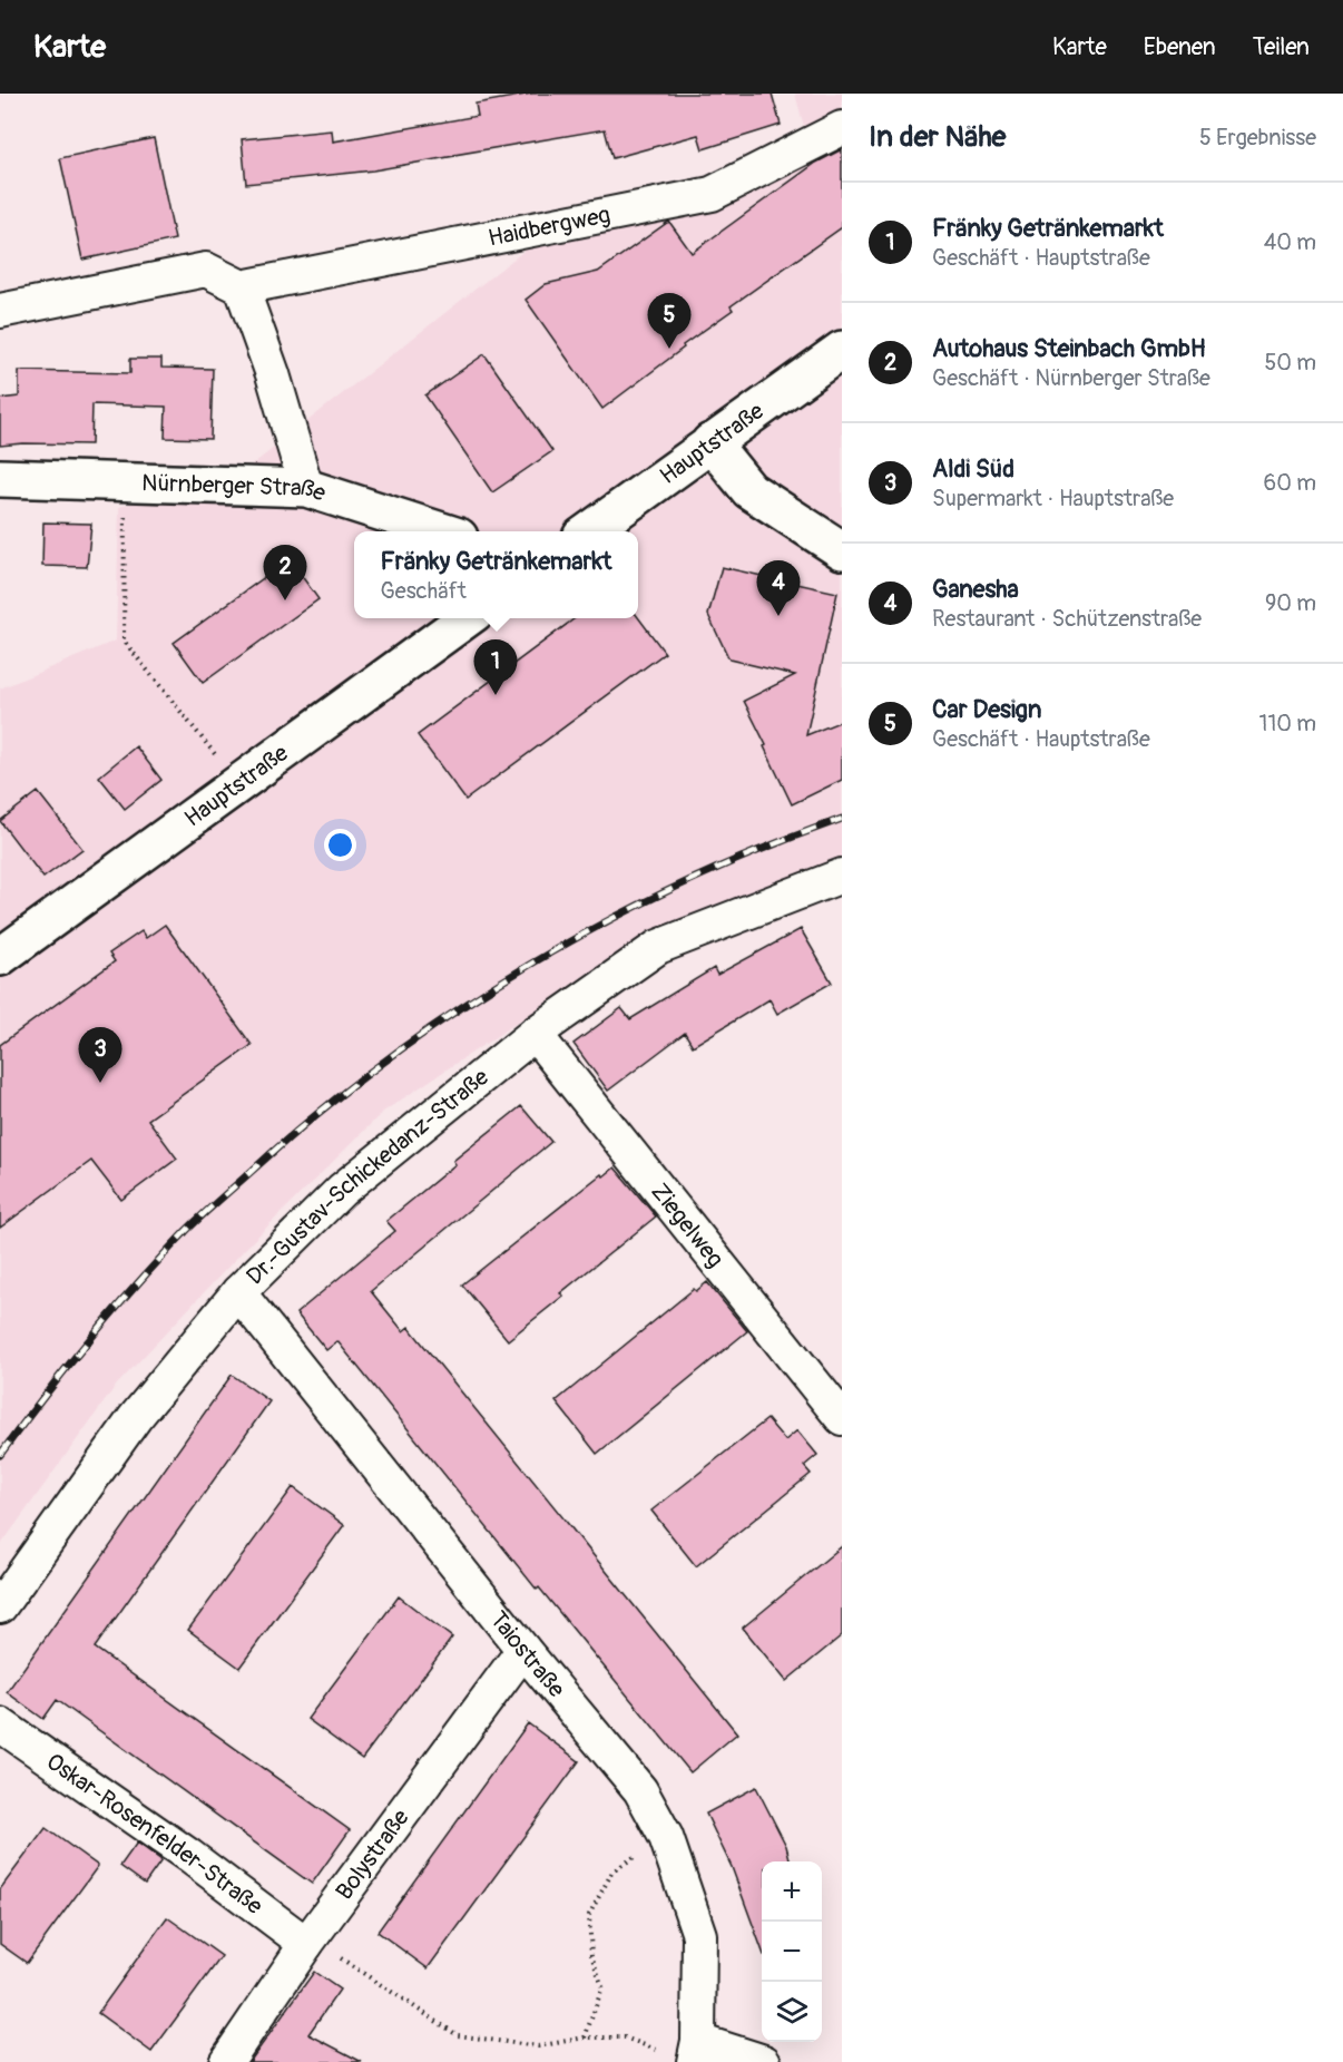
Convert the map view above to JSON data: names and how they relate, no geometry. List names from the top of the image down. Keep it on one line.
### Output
{"streets":{"street":["Haidbergweg","Hauptstraße","Nürnberger Straße","Dr.-Gustav-Schickedanz-Straße","Ziegelweg","Taiostraße","Oskar-Rosenfelder-Straße","Bolystraße"]},"crossings":[["Dr.-Gustav-Schickedanz-Straße","Ziegelweg"],["Dr.-Gustav-Schickedanz-Straße","Taiostraße"],["Taiostraße","Bolystraße"],["Oskar-Rosenfelder-Straße","Bolystraße"]],"page":{"header":"Karte","nav":["Karte","Ebenen","Teilen"],"heading":["In der Nähe","5 Ergebnisse"],"list":[{"mark":"1","name":"Fränky Getränkemarkt","note":"Geschäft · Hauptstraße","value":"40 m"},{"mark":"2","name":"Autohaus Steinbach GmbH","note":"Geschäft · Nürnberger Straße","value":"50 m"},{"mark":"3","name":"Aldi Süd","note":"Supermarkt · Hauptstraße","value":"60 m"},{"mark":"4","name":"Ganesha","note":"Restaurant · Schützenstraße","value":"90 m"},{"mark":"5","name":"Car Design","note":"Geschäft · Hauptstraße","value":"110 m"}],"pins":["5","2","4","1","3"],"popup":["Fränky Getränkemarkt","Geschäft"],"map_buttons":["+","−"]}}
